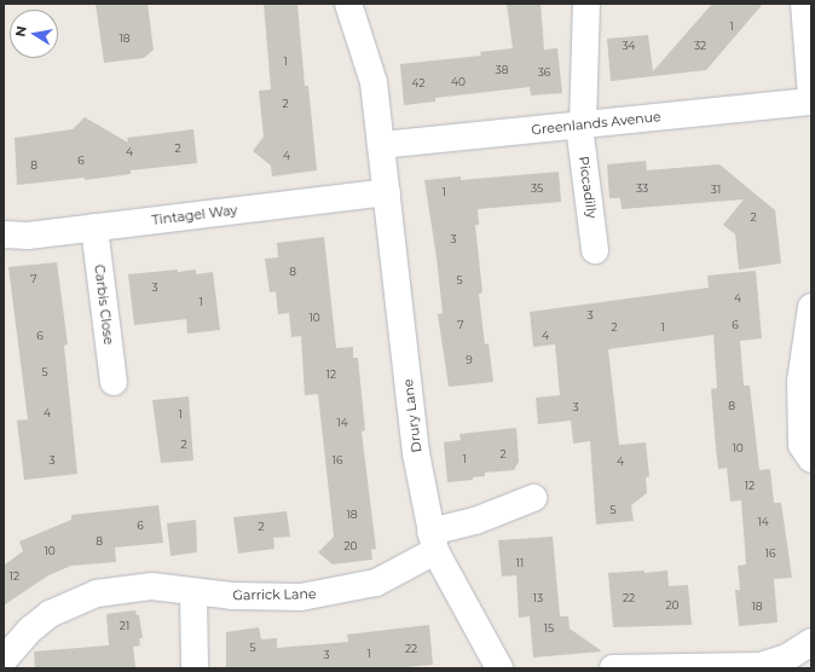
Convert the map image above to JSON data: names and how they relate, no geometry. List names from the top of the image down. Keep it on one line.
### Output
{"streets":{"street":["Greenlands Avenue","Piccadilly","Tintagel Way","Carbis Close","Drury Lane","Garrick Lane"]},"crossings":[["Greenlands Avenue","Piccadilly"],["Greenlands Avenue","Drury Lane"],["Tintagel Way","Carbis Close"],["Tintagel Way","Drury Lane"],["Drury Lane","Garrick Lane"]],"house_numbers":["1","18","34","32","1","38","36","40","42","2","2","4","4","6","8","35","33","31","1","2","3","8","7","5","3","4","1","3","10","7","6","2","1","6","4","9","5","12","8","3","4","1","14","2","10","2","1","3","16","4","12","5","18","14","6","2","8","20","10","16","11","12","13","22","20","18","21","15","5","22","1","3"],"north":"left"}
